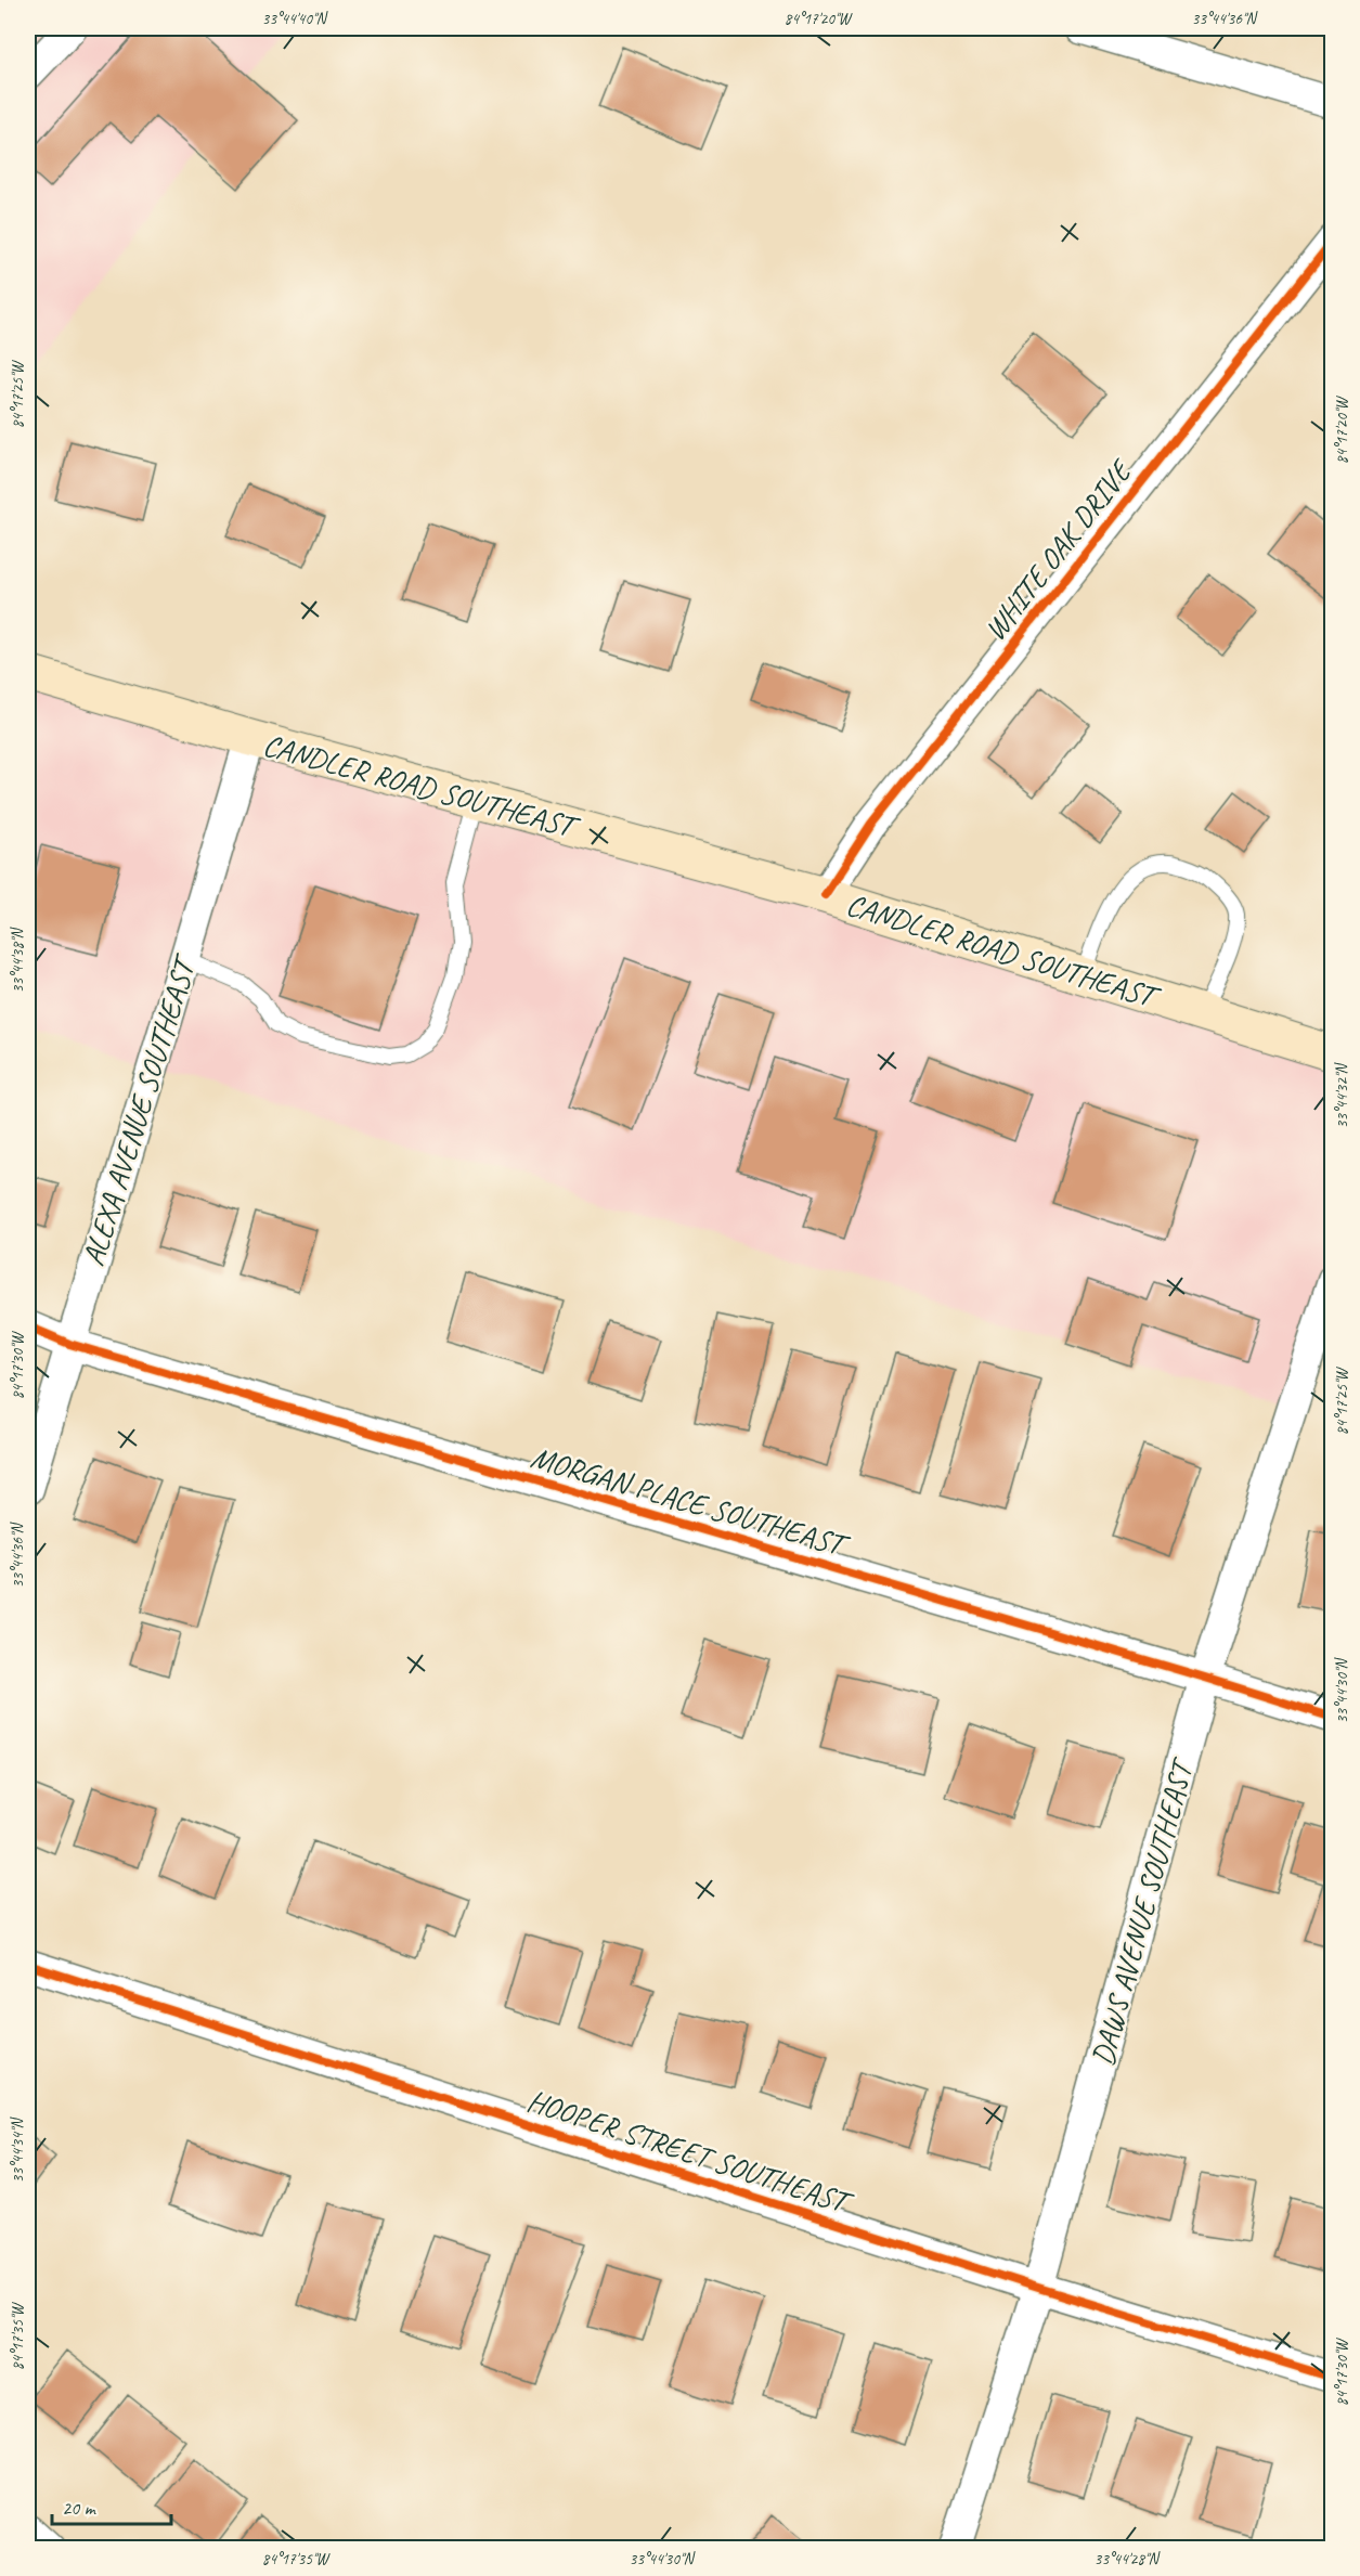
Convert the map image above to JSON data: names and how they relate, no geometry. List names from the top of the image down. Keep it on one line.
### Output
{"streets":{"main road":["CANDLER ROAD SOUTHEAST"],"street":["WHITE OAK DRIVE","ALEXA AVENUE SOUTHEAST","MORGAN PLACE SOUTHEAST","DAWS AVENUE SOUTHEAST","HOOPER STREET SOUTHEAST"]},"crossings":[["WHITE OAK DRIVE","CANDLER ROAD SOUTHEAST"],["CANDLER ROAD SOUTHEAST","ALEXA AVENUE SOUTHEAST"],["ALEXA AVENUE SOUTHEAST","MORGAN PLACE SOUTHEAST"],["MORGAN PLACE SOUTHEAST","DAWS AVENUE SOUTHEAST"],["DAWS AVENUE SOUTHEAST","HOOPER STREET SOUTHEAST"]],"scale_bar":"20 m","coordinates":["33°44'40\"N","84°17'20\"W","33°44'36\"N","84°17'25\"W","33°44'38\"N","33°44'32\"N","84°17'30\"W","33°44'30\"N","33°44'34\"N","84°17'35\"W","33°44'28\"N"]}
